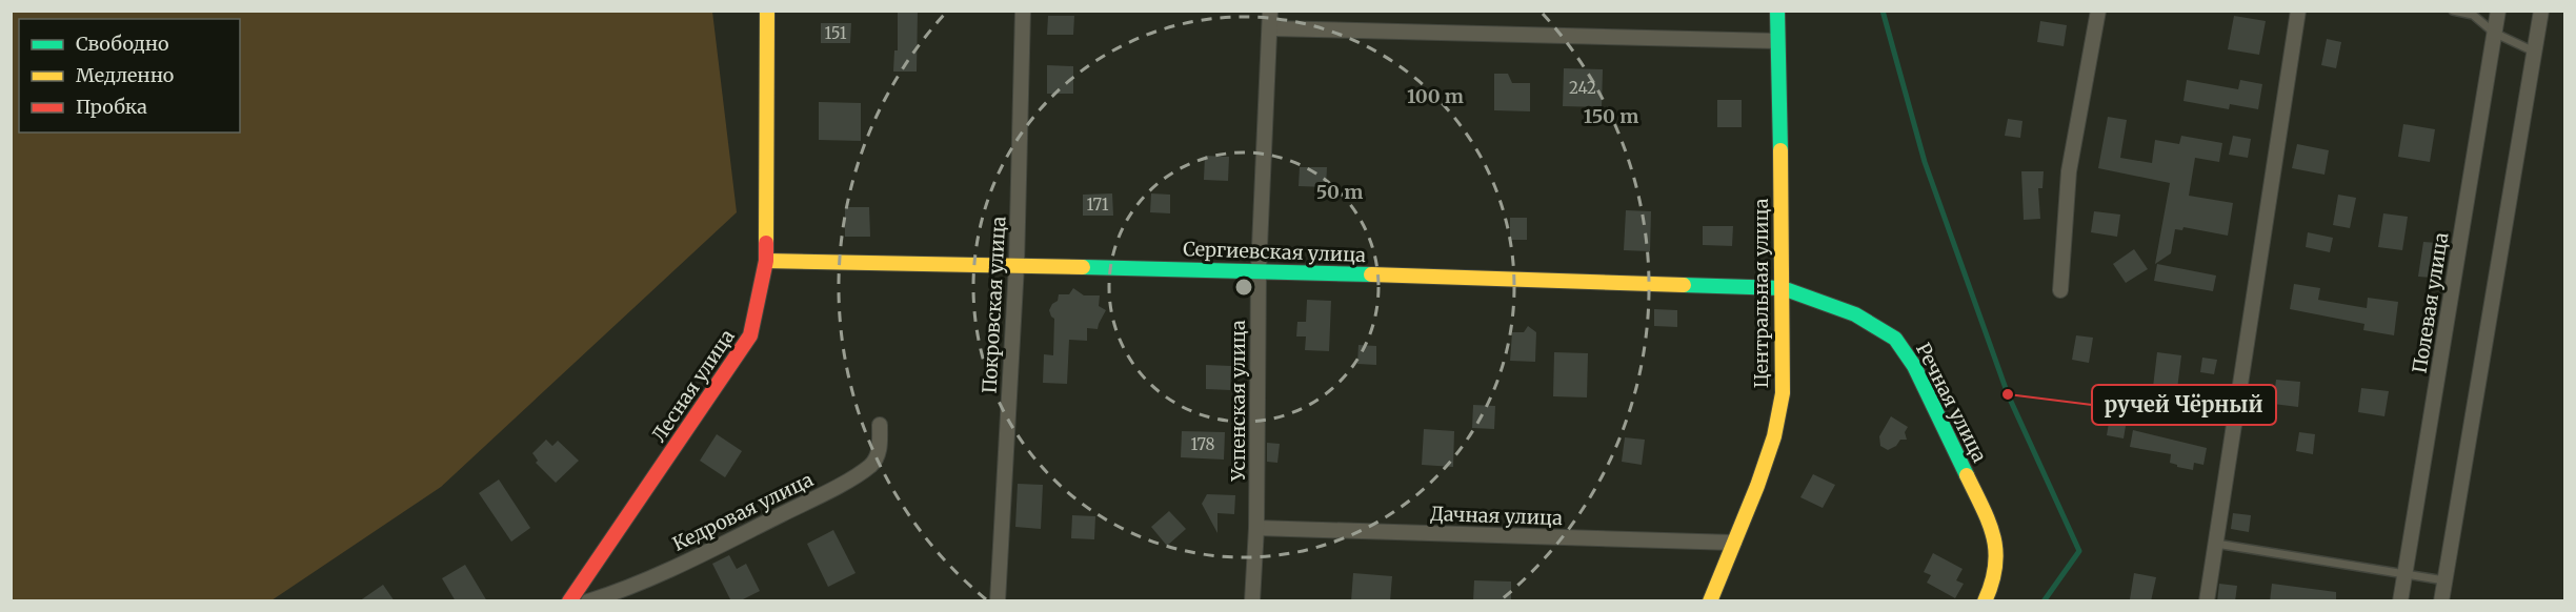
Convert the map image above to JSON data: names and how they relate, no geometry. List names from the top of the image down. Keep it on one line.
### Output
{"streets":{"street":["Сергиевская улица","Центральная улица","Полевая улица","Покровская улица","Лесная улица","Успенская улица","Речная улица","Кедровая улица","Дачная улица"]},"crossings":[["Сергиевская улица","Центральная улица"],["Сергиевская улица","Покровская улица"],["Сергиевская улица","Лесная улица"],["Сергиевская улица","Успенская улица"],["Сергиевская улица","Речная улица"],["Центральная улица","Речная улица"],["Центральная улица","Дачная улица"],["Успенская улица","Дачная улица"]],"places":["ручей Чёрный"],"house_numbers":["151","242","171","178"],"legend":["Свободно","Медленно","Пробка"],"rings":["100 m","150 m","50 m"]}
